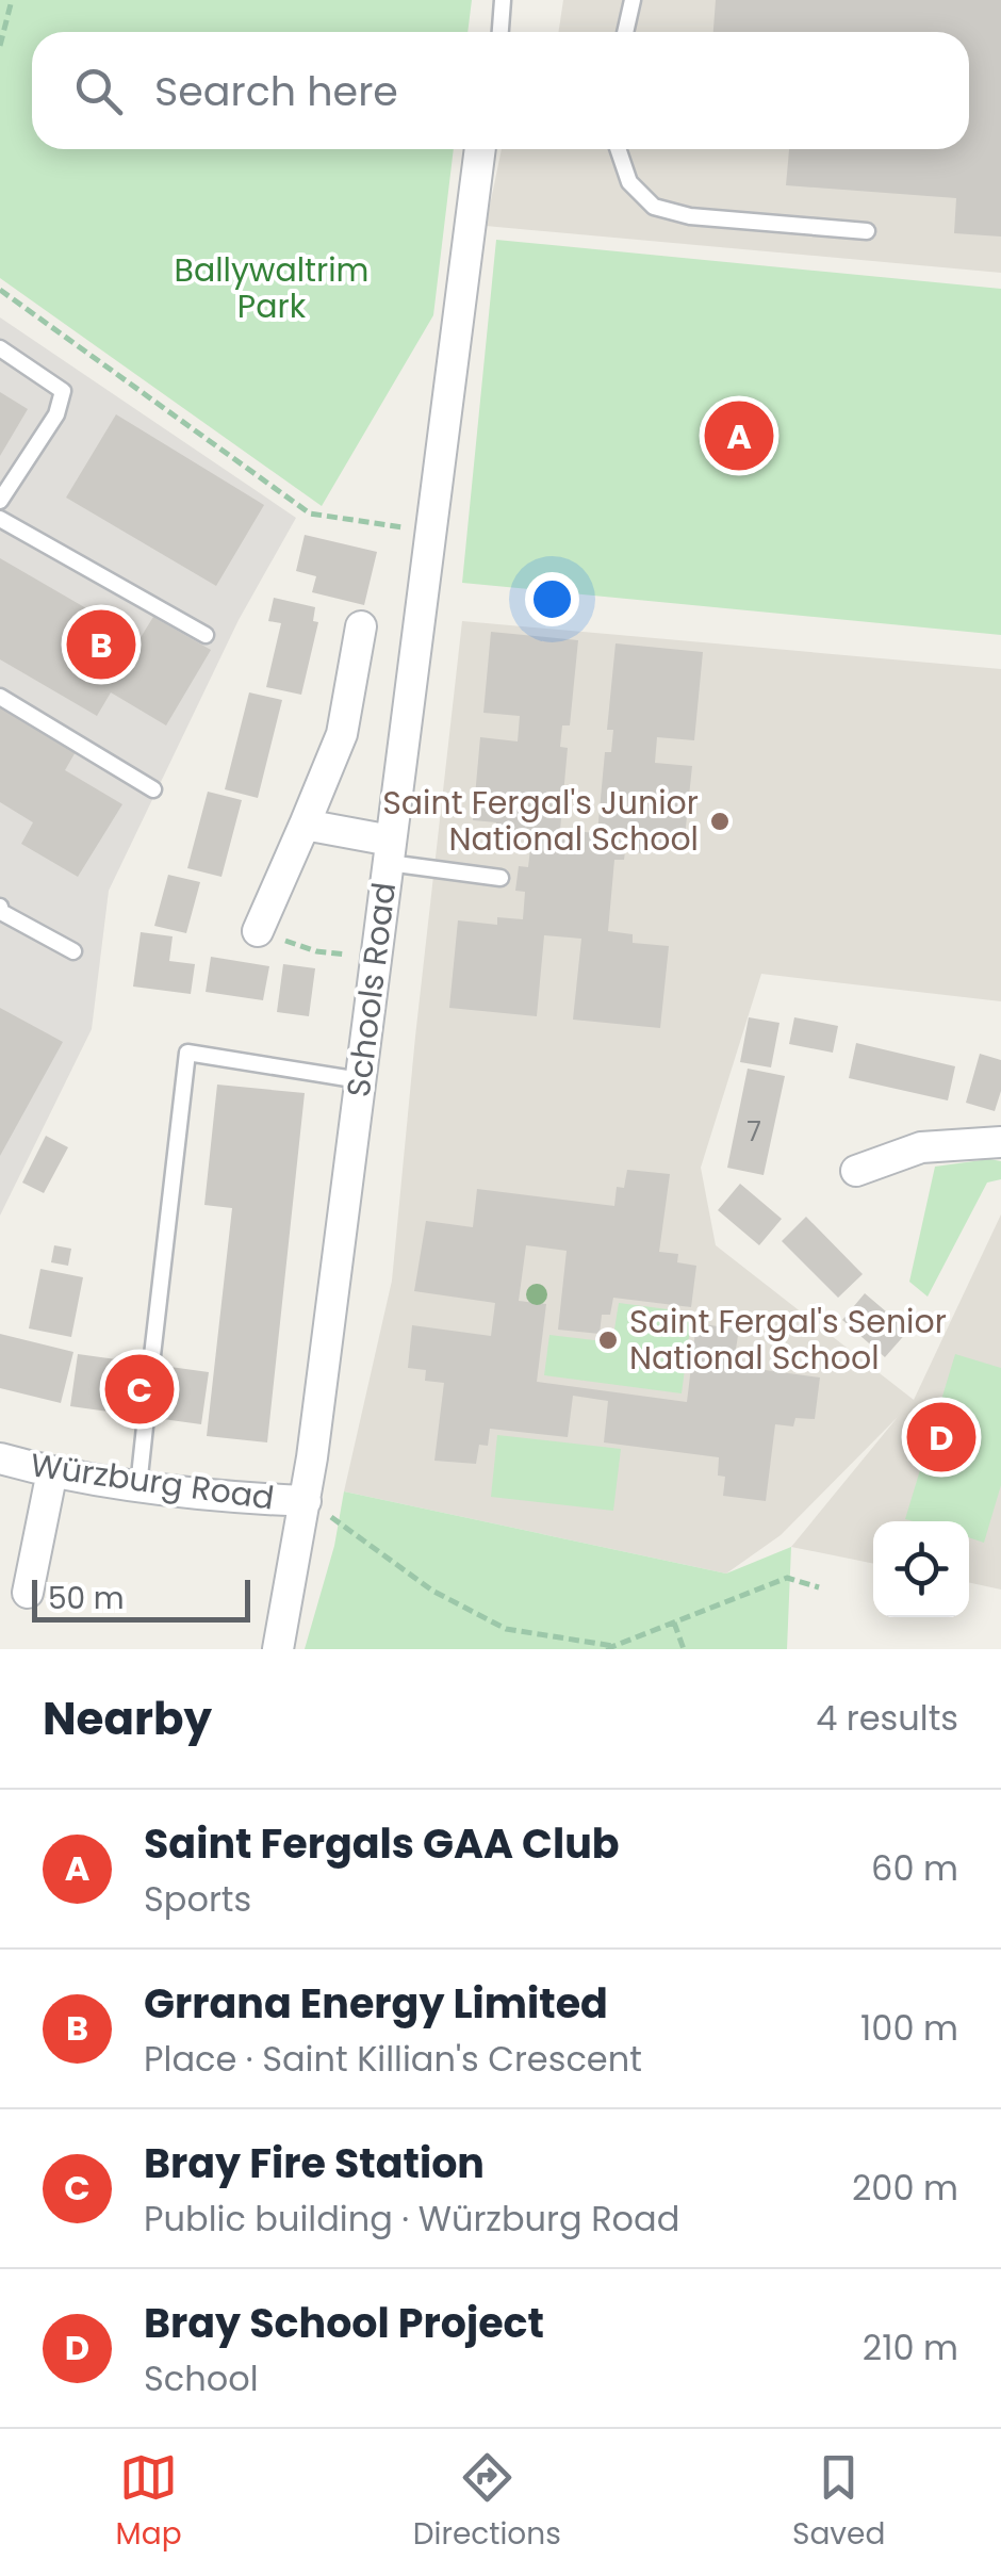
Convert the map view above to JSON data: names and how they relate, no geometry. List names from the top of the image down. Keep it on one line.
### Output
{"streets":{"street":["Schools Road","Würzburg Road"]},"crossings":[["Schools Road","Würzburg Road"]],"parks":["Ballywaltrim Park"],"places":["Saint Fergal's Junior National School","Saint Fergal's Senior National School"],"house_numbers":["7"],"scale_bar":"50 m","page":{"search":"Search here","pins":["A","B","C","D"],"scale":"50 m","heading":["Nearby","4 results"],"list":[{"mark":"A","name":"Saint Fergals GAA Club","note":"Sports","value":"60 m"},{"mark":"B","name":"Grrana Energy Limited","note":"Place · Saint Killian's Crescent","value":"100 m"},{"mark":"C","name":"Bray Fire Station","note":"Public building · Würzburg Road","value":"200 m"},{"mark":"D","name":"Bray School Project","note":"School","value":"210 m"}],"nav":["Map","Directions","Saved"]}}
